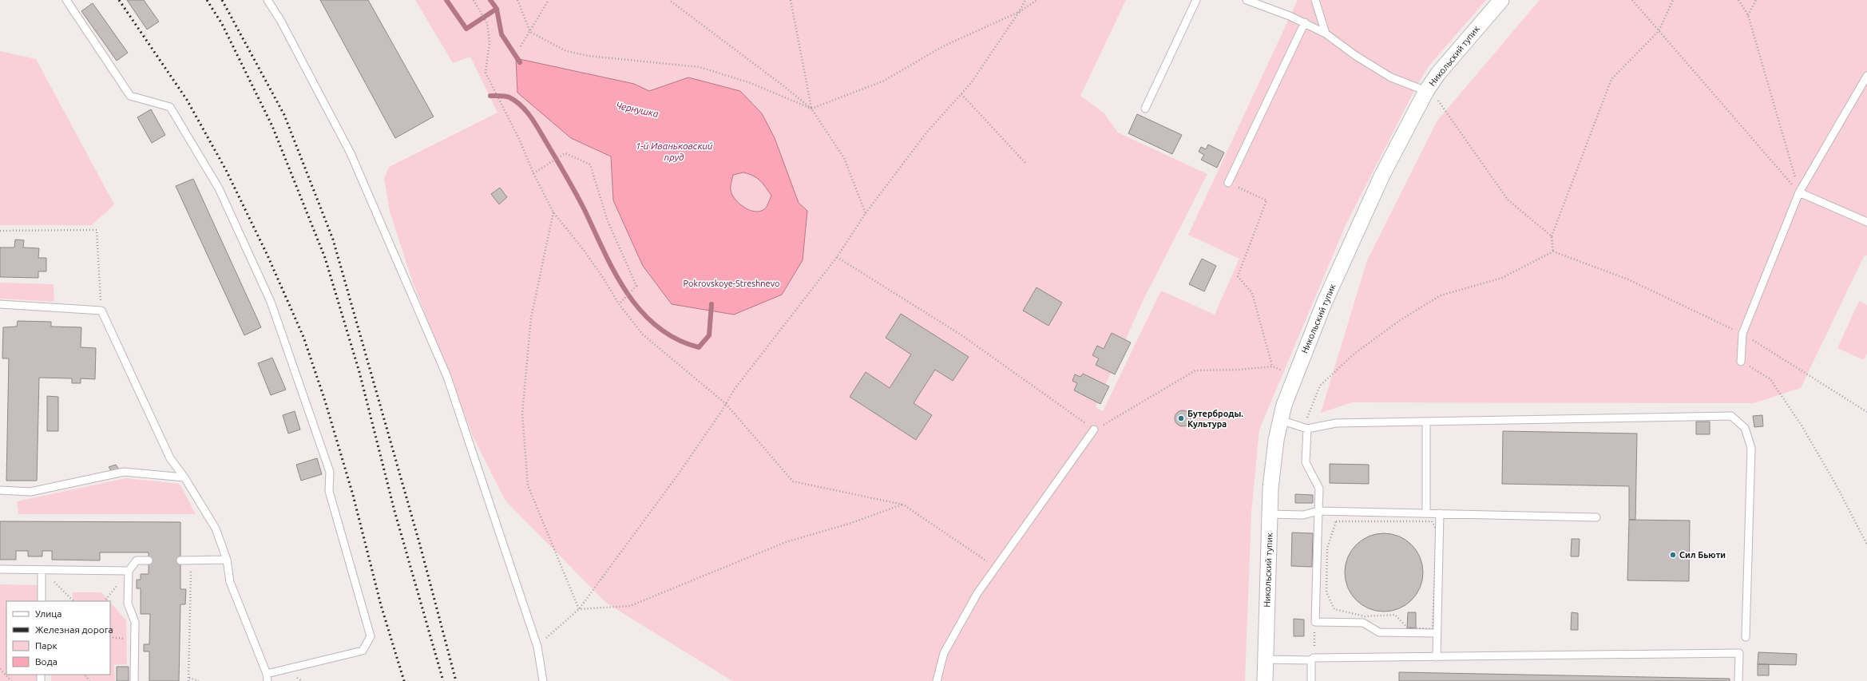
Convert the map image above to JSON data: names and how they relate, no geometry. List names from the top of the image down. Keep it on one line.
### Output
{"streets":{"street":["Никольский тупик"]},"water":["Чернушка","1-й Иваньковский пруд"],"parks":["Pokrovskoye-Streshnevo"],"places":["Бутерброды. Культура","Сил Бьюти"],"legend":["Улица","Железная дорога","Парк","Вода"]}
